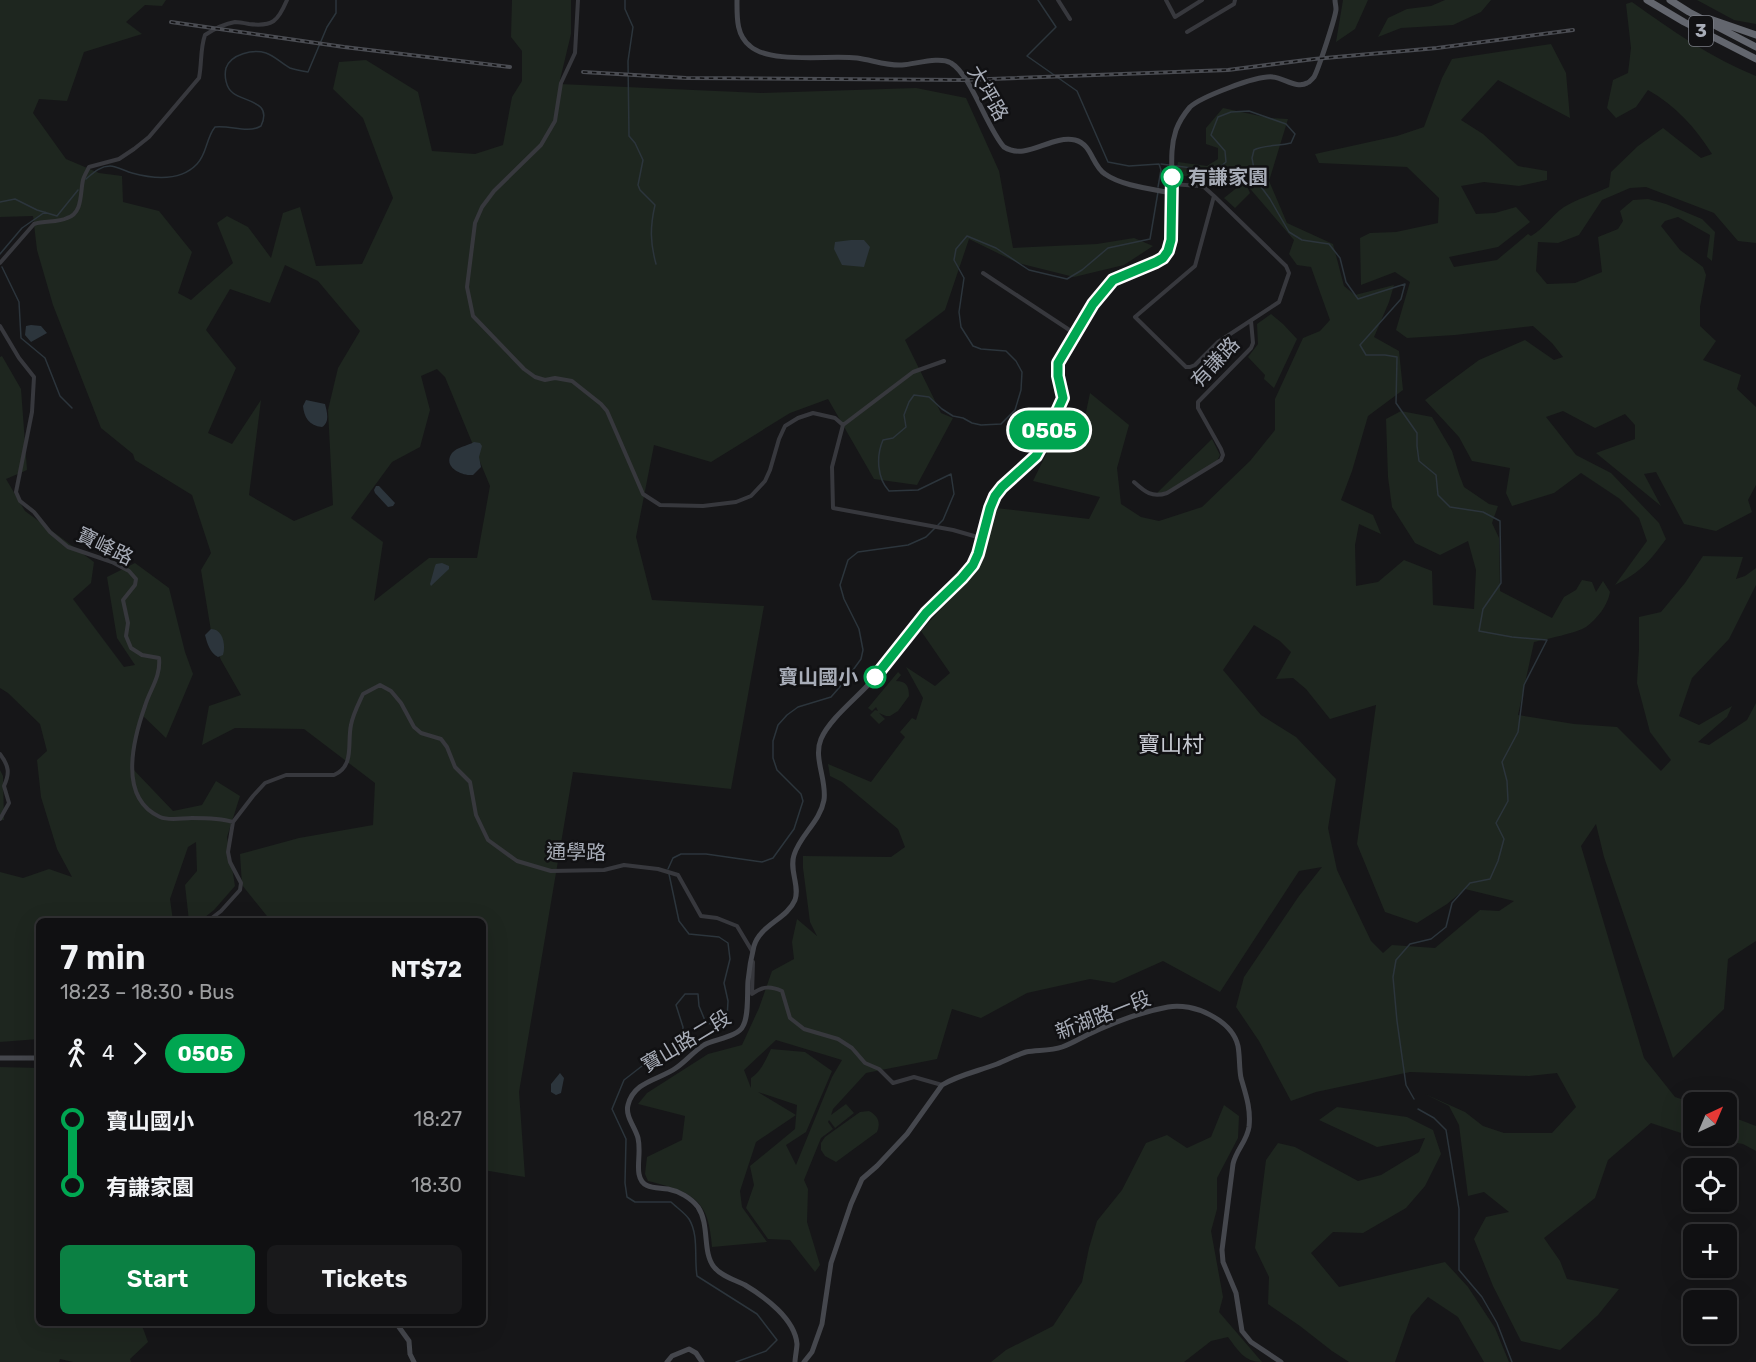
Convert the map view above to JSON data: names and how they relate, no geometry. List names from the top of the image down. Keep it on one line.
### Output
{"streets":{"highway":["3"],"street":["大坪路","有謙路","寶峰路","通學路","新湖路一段","寶山路二段"]},"crossings":[["大坪路","寶山路二段"],["有謙路","寶山路二段"],["寶峰路","通學路"],["通學路","寶山路二段"]],"districts":["寶山村"],"places":["有謙家園","寶山國小"],"lines":["bus line 0505"],"north":"top right","page":{"on_map":"0505","heading":["7 min","18:23 – 18:30 · Bus","NT$72"],"legs":["4","0505"],"list":[{"name":"寶山國小","value":"18:27"},{"name":"有謙家園","value":"18:30"}],"map_buttons":["+","−"],"buttons":["Start","Tickets"]}}
